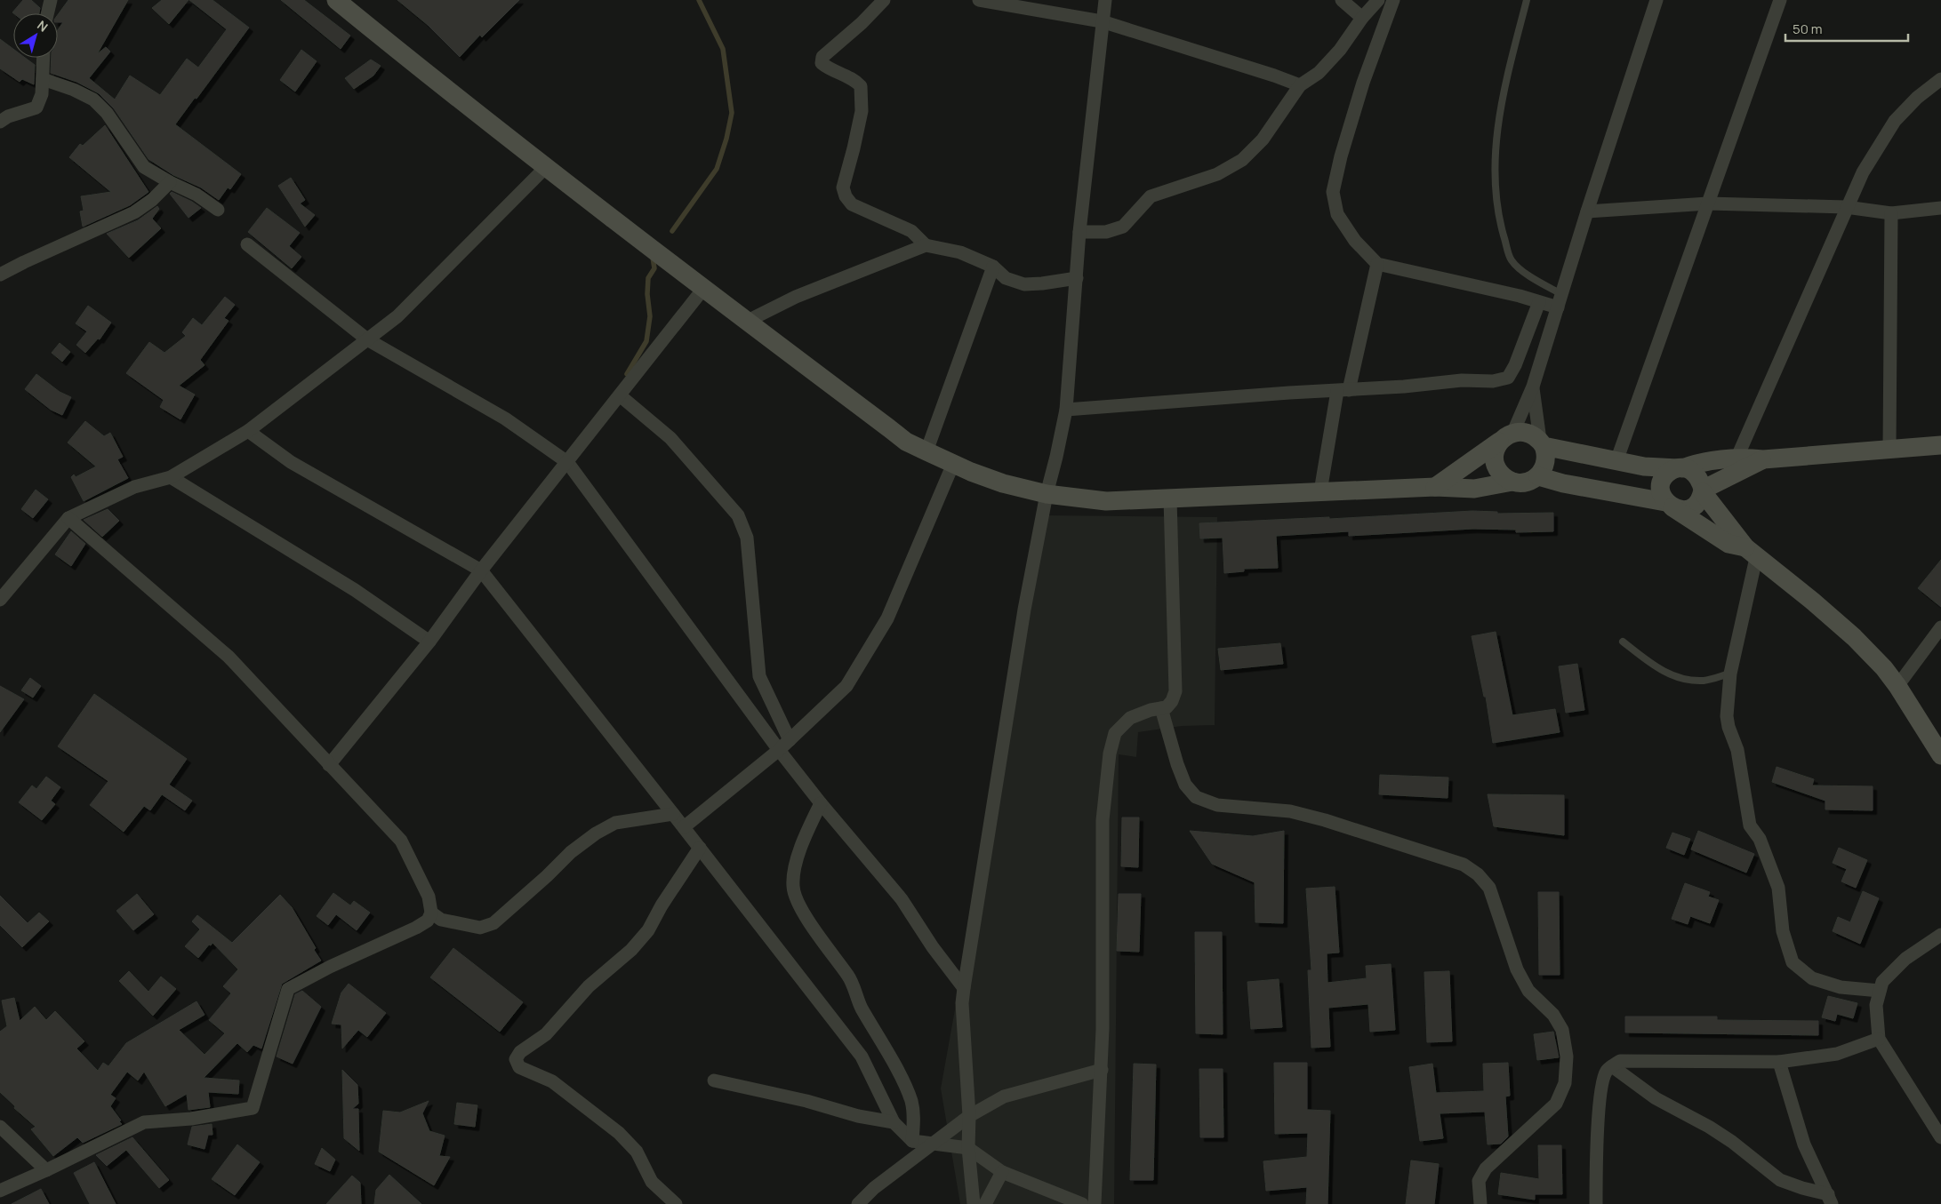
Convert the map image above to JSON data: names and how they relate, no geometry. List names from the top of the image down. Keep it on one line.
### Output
{"scale_bar":"50 m","north":"top right"}
